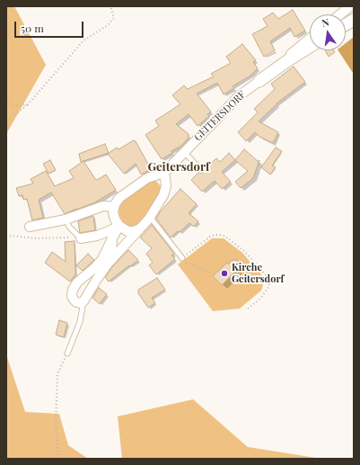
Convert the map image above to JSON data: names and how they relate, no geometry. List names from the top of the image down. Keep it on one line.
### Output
{"streets":{"street":["GEITERSDORF"]},"districts":["Geitersdorf"],"places":["Kirche Geitersdorf"],"scale_bar":"50 m","north":"top"}
